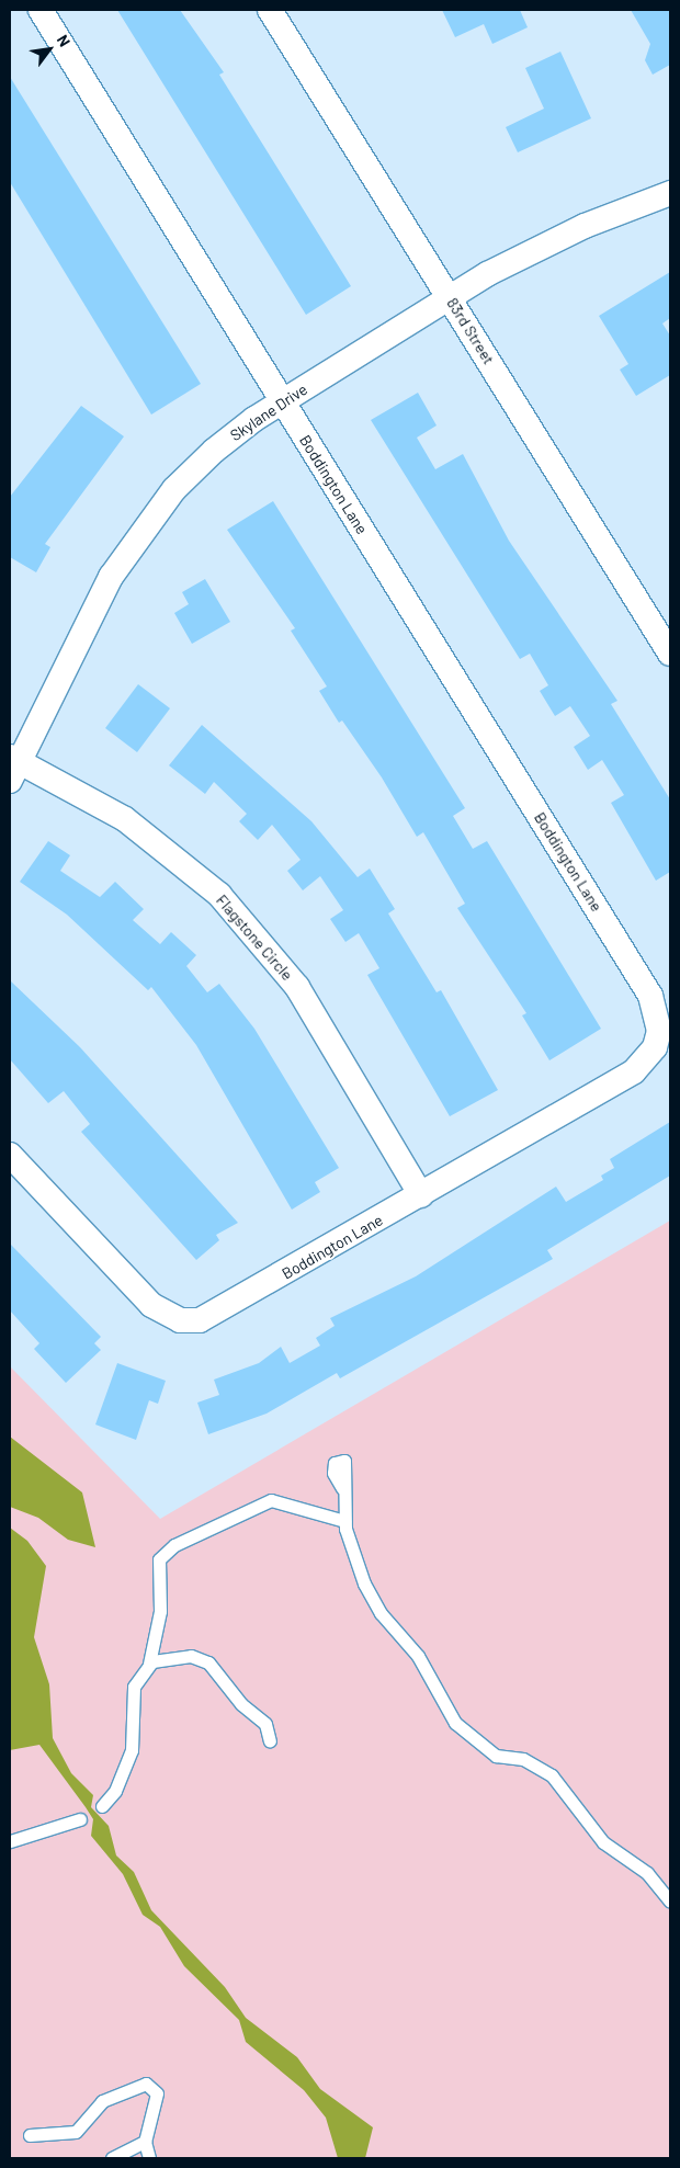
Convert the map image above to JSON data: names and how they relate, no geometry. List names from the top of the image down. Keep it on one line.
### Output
{"streets":{"street":["83rd Street","Skylane Drive","Boddington Lane","Flagstone Circle"]},"crossings":[["83rd Street","Skylane Drive"],["Skylane Drive","Boddington Lane"],["Skylane Drive","Flagstone Circle"],["Boddington Lane","Flagstone Circle"]],"north":"top right"}
